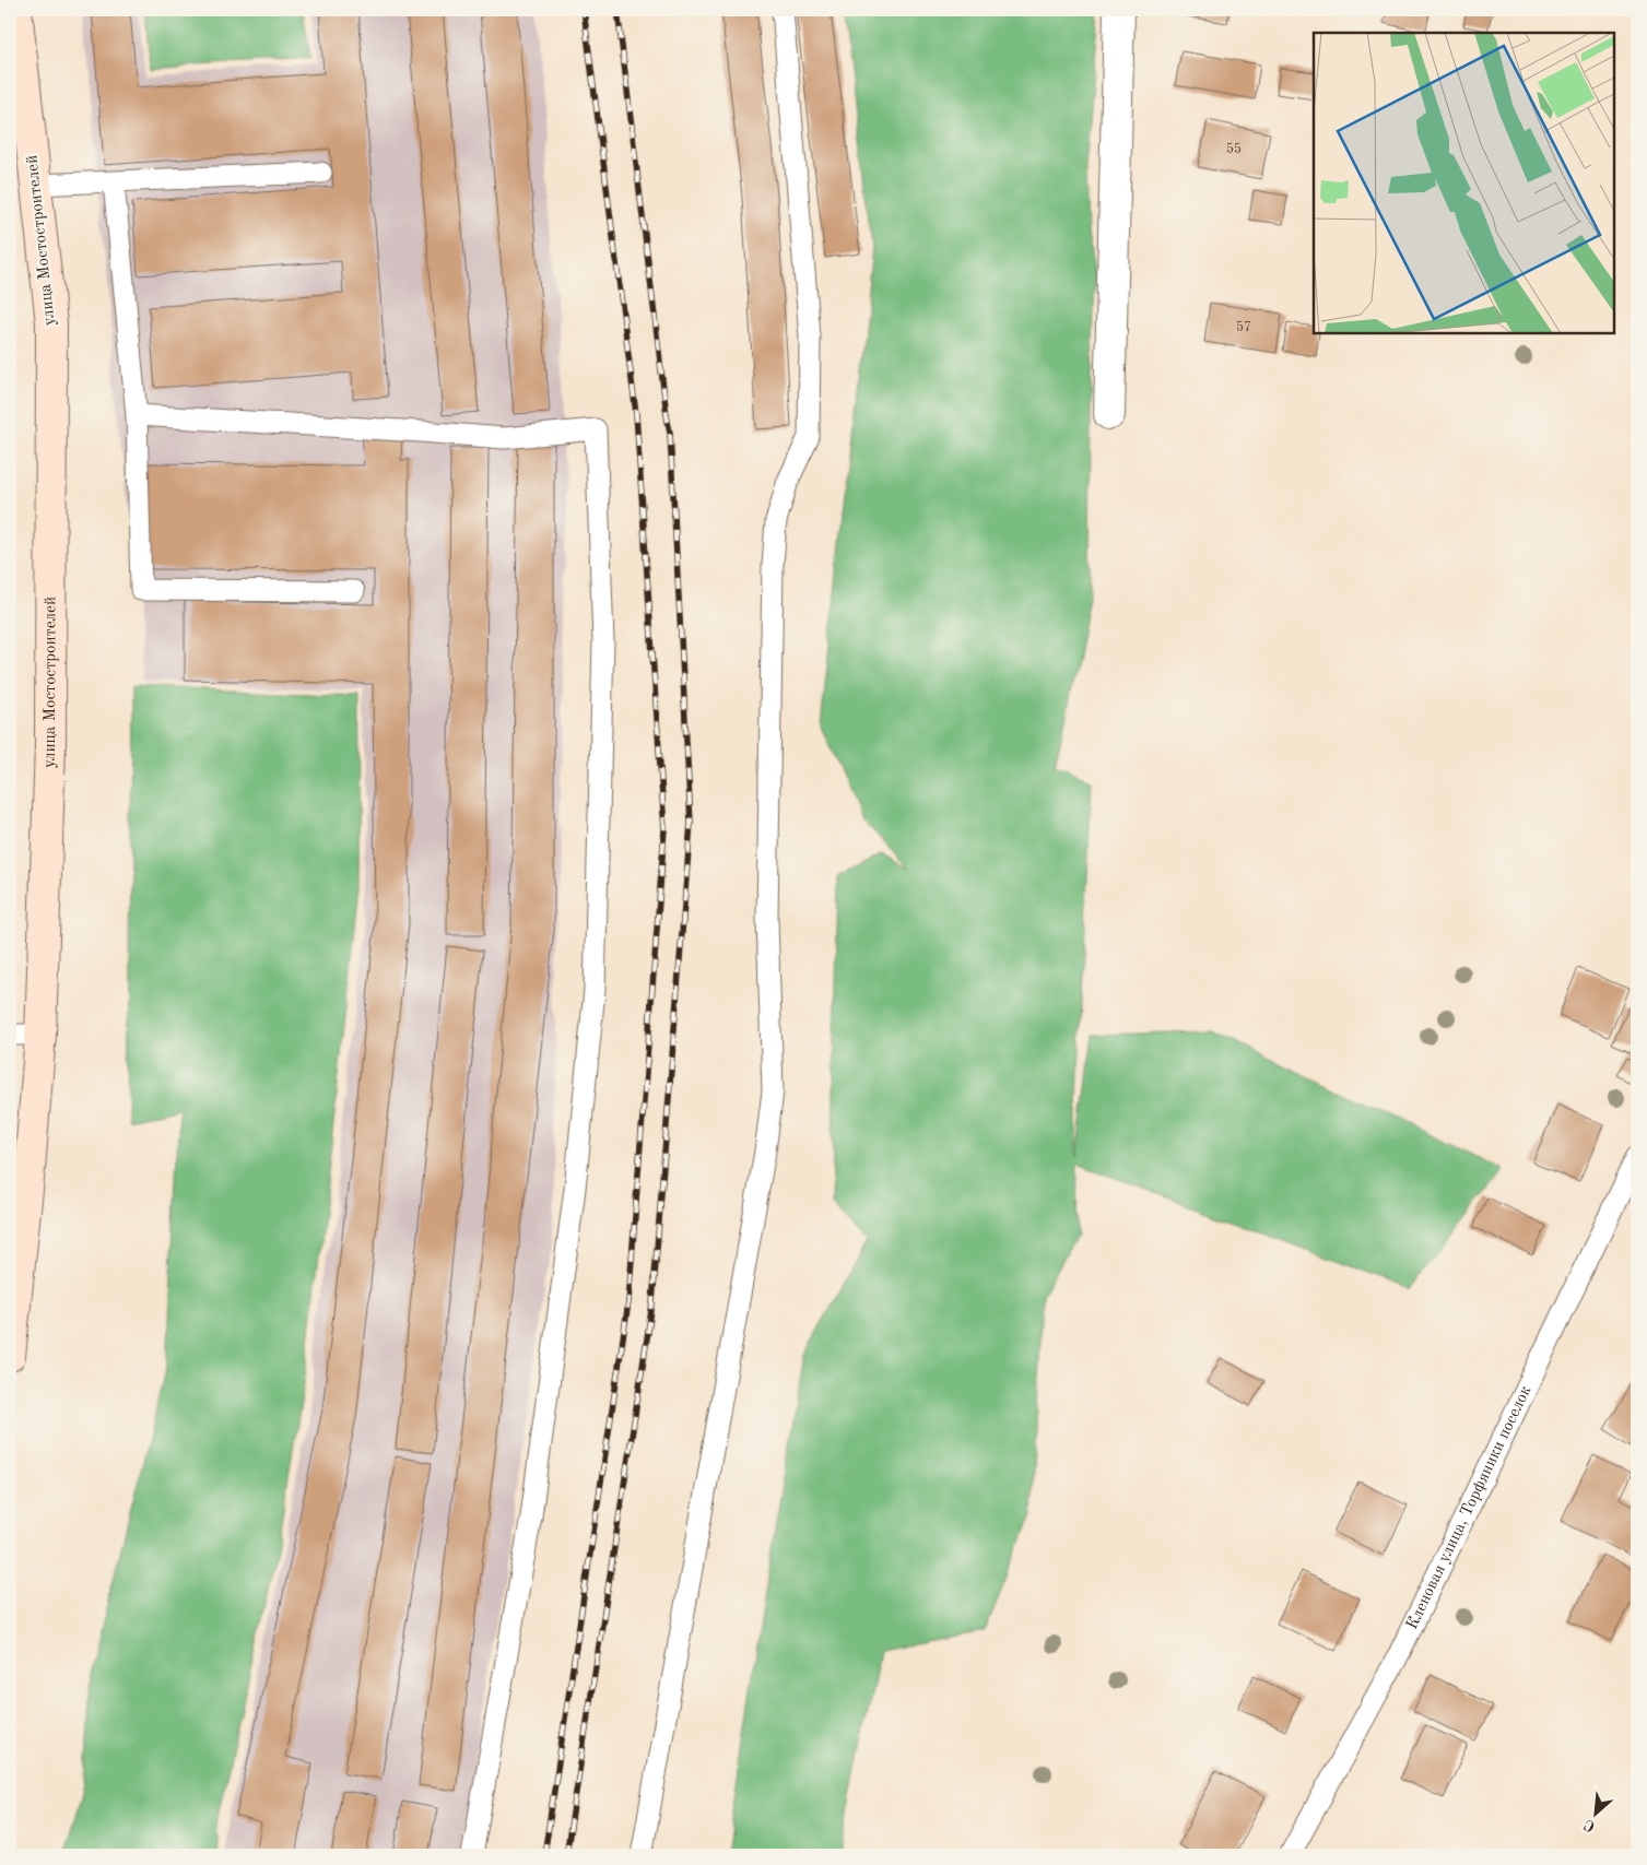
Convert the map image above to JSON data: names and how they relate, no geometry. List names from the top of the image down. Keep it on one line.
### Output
{"streets":{"main road":["улица Мостостроителей"],"lane":["Кленовая улица, Торфяники поселок"]},"house_numbers":["55","57"],"north":"bottom left"}
